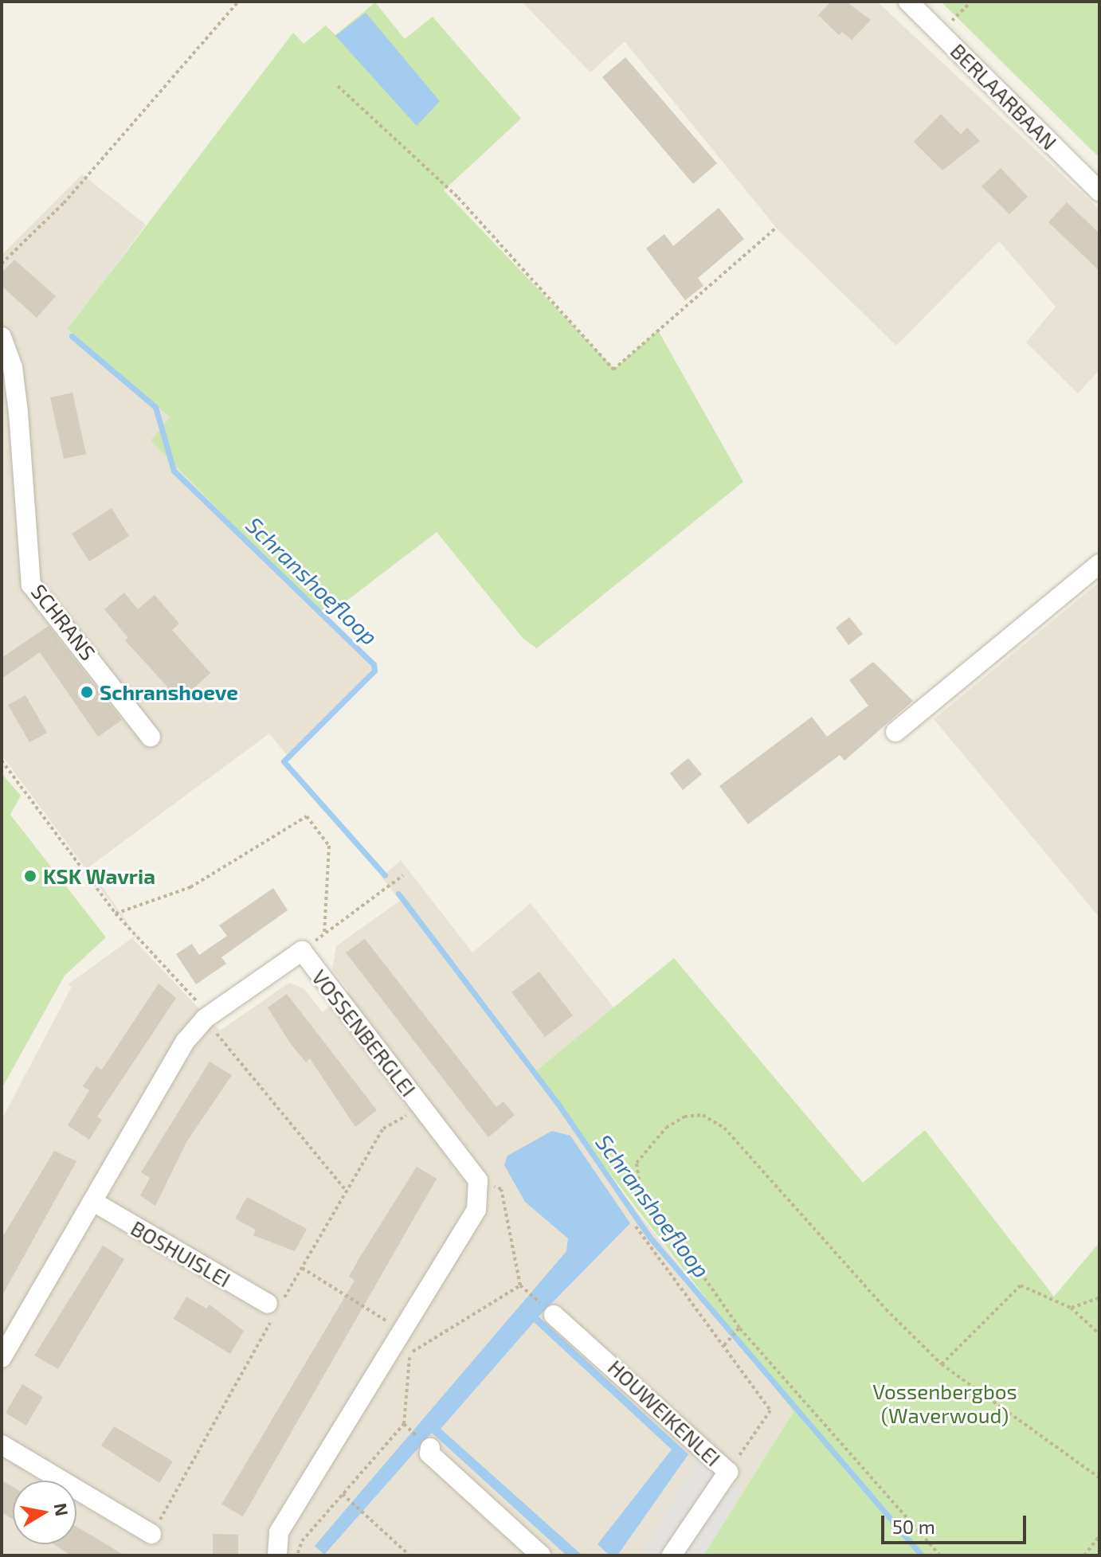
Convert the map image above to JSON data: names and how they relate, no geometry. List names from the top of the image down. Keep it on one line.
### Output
{"streets":{"street":["BERLAARBAAN","SCHRANS","VOSSENBERGLEI","BOSHUISLEI","HOUWEIKENLEI"]},"crossings":[["VOSSENBERGLEI","BOSHUISLEI"]],"water":["Schranshoefloop"],"parks":["Vossenbergbos (Waverwoud)"],"places":["Schranshoeve","KSK Wavria"],"scale_bar":"50 m","north":"right"}
